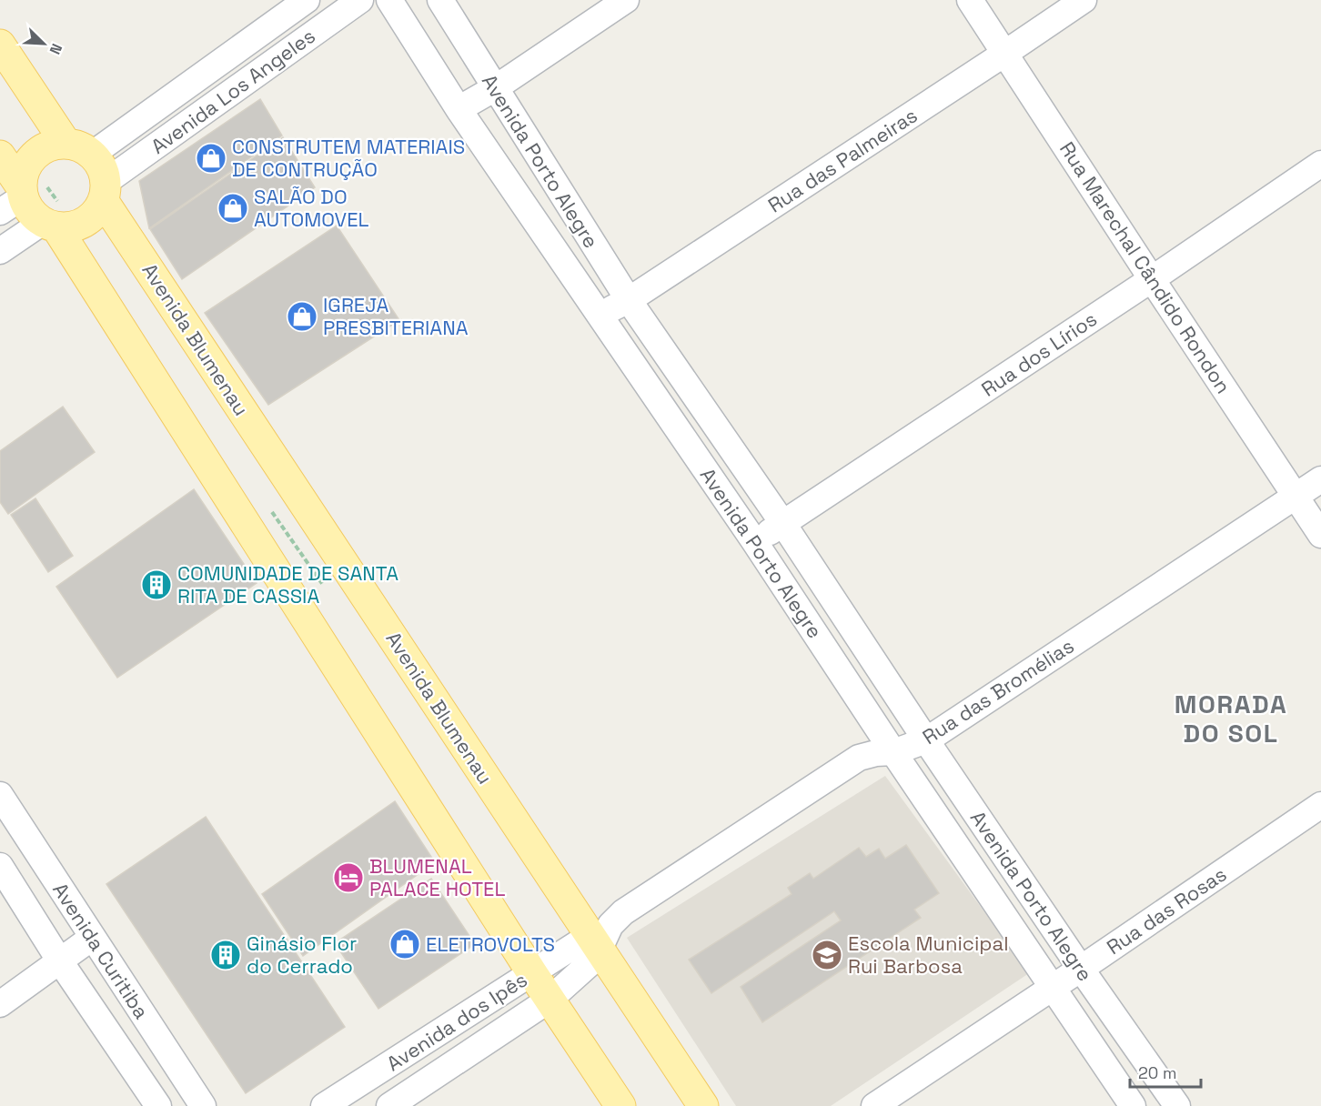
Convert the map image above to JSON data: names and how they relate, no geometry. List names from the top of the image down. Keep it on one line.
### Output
{"streets":{"main road":["Avenida Los Angeles","Avenida Blumenau"],"street":["Rua das Palmeiras","Avenida Porto Alegre","Rua Marechal Cândido Rondon","Rua dos Lírios","Rua das Bromélias","Rua das Rosas","Avenida Curitiba","Avenida dos Ipês"]},"crossings":[["Avenida Los Angeles","Avenida Blumenau"],["Rua das Palmeiras","Avenida Porto Alegre"],["Rua das Palmeiras","Rua Marechal Cândido Rondon"],["Avenida Porto Alegre","Rua dos Lírios"],["Avenida Porto Alegre","Rua das Bromélias"],["Avenida Porto Alegre","Rua das Rosas"],["Rua Marechal Cândido Rondon","Rua dos Lírios"],["Rua Marechal Cândido Rondon","Rua das Bromélias"],["Avenida Blumenau","Rua das Bromélias"],["Avenida Blumenau","Avenida dos Ipês"],["Rua das Bromélias","Avenida dos Ipês"]],"districts":["MORADA DO SOL"],"places":{"shop":["CONSTRUTEM MATERIAIS DE CONTRUÇÃO","SALÃO DO AUTOMOVEL","IGREJA PRESBITERIANA","ELETROVOLTS"],"building":["COMUNIDADE DE SANTA RITA DE CASSIA","Ginásio Flor do Cerrado"],"hotel":["BLUMENAL PALACE HOTEL"],"school or university":["Escola Municipal Rui Barbosa"]},"scale_bar":"20 m","north":"bottom right"}
